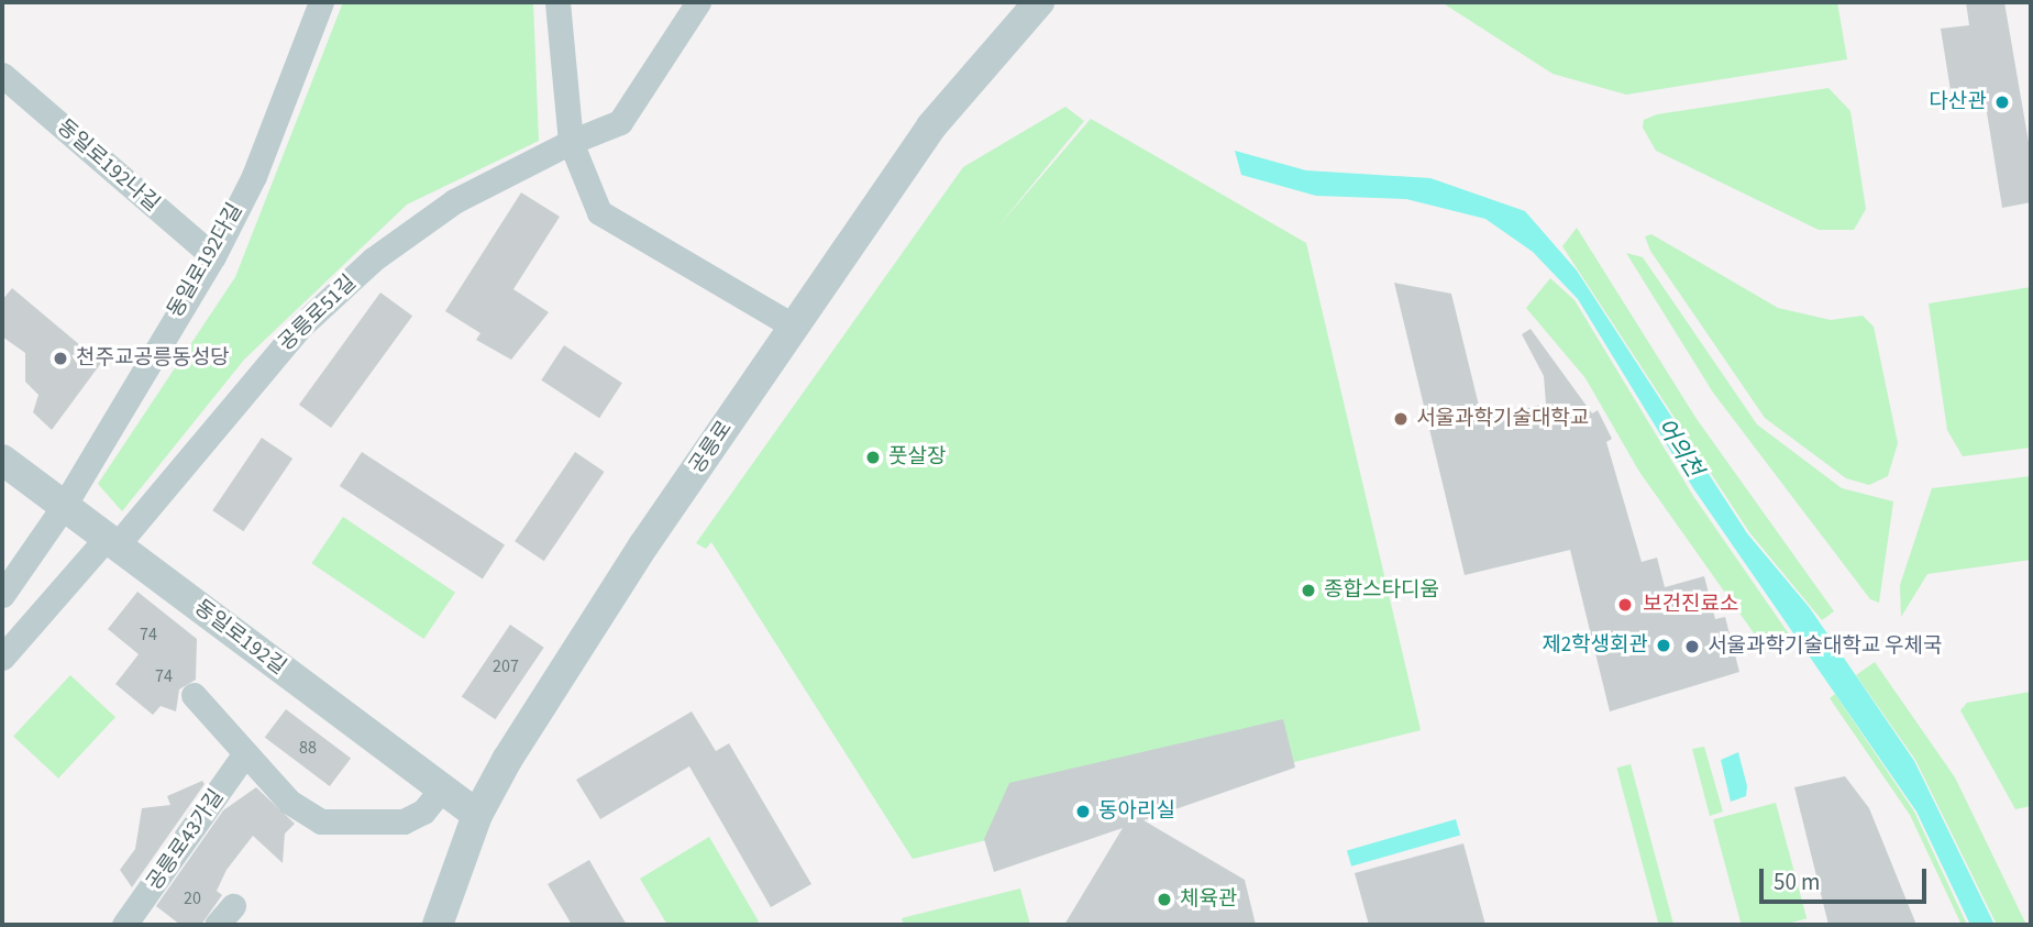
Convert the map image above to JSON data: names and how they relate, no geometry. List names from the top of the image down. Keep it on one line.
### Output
{"streets":{"street":["동일로192나길","동일로192다길","공릉로51길","공릉로","동일로192길","공릉로43가길"]},"crossings":[["동일로192나길","동일로192다길"],["동일로192다길","동일로192길"],["공릉로51길","동일로192길"],["공릉로","동일로192길"]],"water":["어의천"],"places":["다산관","천주교공릉동성당","서울과학기술대학교","풋살장","종합스타디움","보건진료소","제2학생회관","서울과학기술대학교 우체국","동아리실","체육관"],"house_numbers":["74","207","74","88","20"],"scale_bar":"50 m"}
